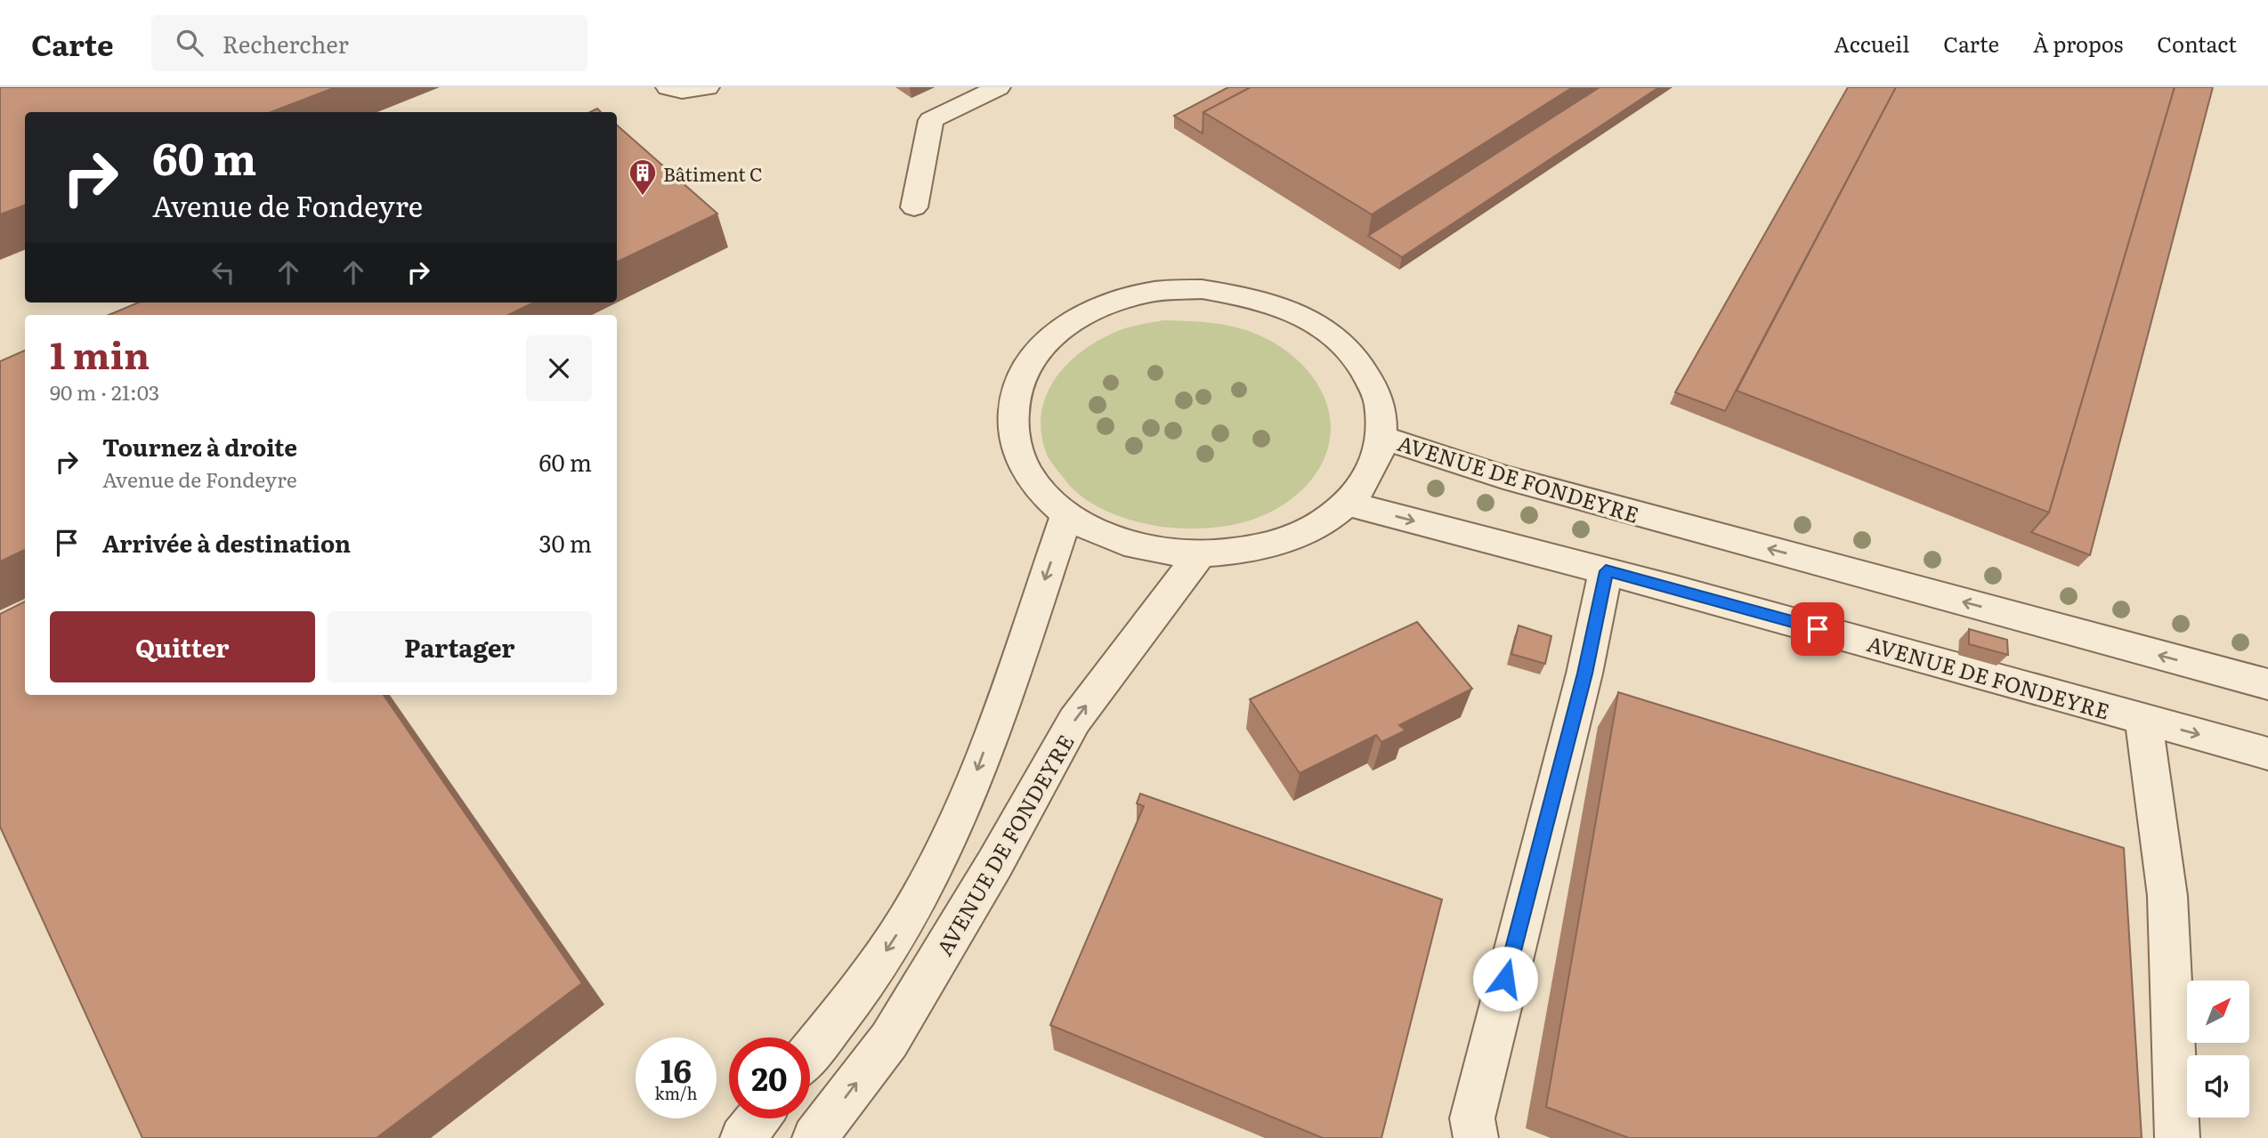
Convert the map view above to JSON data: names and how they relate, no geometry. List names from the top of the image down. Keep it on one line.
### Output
{"streets":{"street":["AVENUE DE FONDEYRE"]},"places":{"building":["Bâtiment C"]},"north":"top right","page":{"header":"Carte","search":"Rechercher","nav":["Accueil","Carte","À propos","Contact"],"turn":["60 m","Avenue de Fondeyre"],"heading":["1 min","90 m · 21:03"],"list":[{"name":"Tournez à droite","note":"Avenue de Fondeyre","value":"60 m"},{"name":"Arrivée à destination","value":"30 m"}],"buttons":["Quitter","Partager"],"speed":"16 km/h","limit":"20"}}
